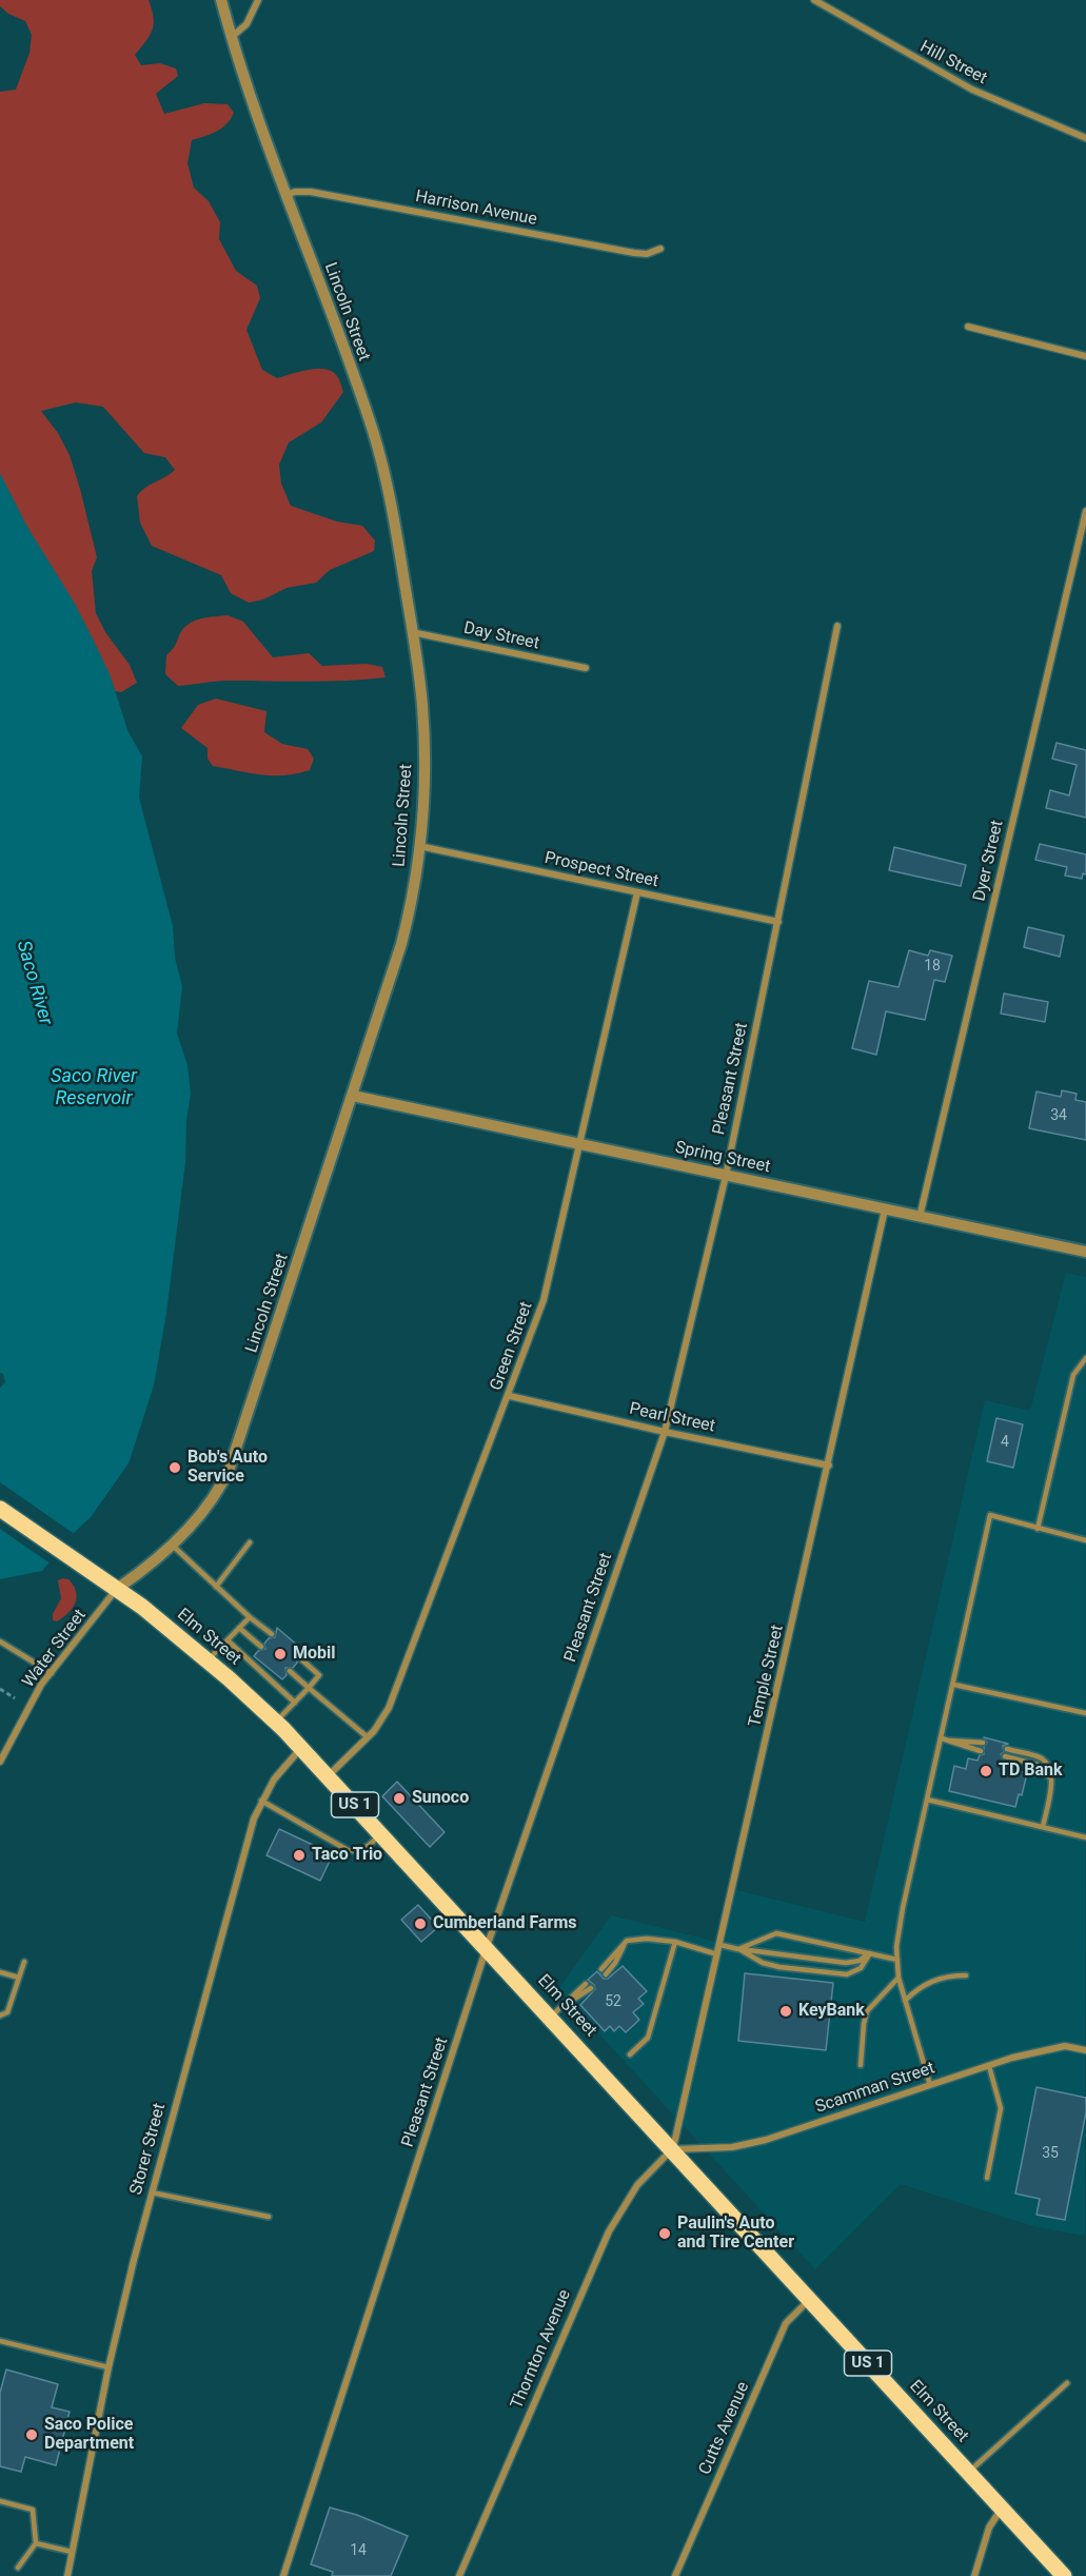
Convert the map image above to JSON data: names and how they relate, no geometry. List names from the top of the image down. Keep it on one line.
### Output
{"streets":{"main road":["Elm Street","US 1"],"street":["Hill Street","Harrison Avenue","Lincoln Street","Day Street","Dyer Street","Prospect Street","Pleasant Street","Spring Street","Green Street","Pearl Street","Water Street","Temple Street","Scamman Street","Storer Street","Thornton Avenue","Cutts Avenue"]},"crossings":[["Harrison Avenue","Lincoln Street"],["Lincoln Street","Day Street"],["Lincoln Street","Prospect Street"],["Lincoln Street","Spring Street"],["Lincoln Street","Elm Street"],["Lincoln Street","Water Street"],["Dyer Street","Spring Street"],["Prospect Street","Pleasant Street"],["Prospect Street","Green Street"],["Pleasant Street","Spring Street"],["Pleasant Street","Pearl Street"],["Pleasant Street","Elm Street"],["Spring Street","Green Street"],["Spring Street","Temple Street"],["Green Street","Pearl Street"],["Green Street","Elm Street"],["Pearl Street","Temple Street"],["Elm Street","Water Street"],["Elm Street","Temple Street"],["Elm Street","Scamman Street"],["Elm Street","Storer Street"],["Elm Street","Thornton Avenue"],["Elm Street","Cutts Avenue"],["Temple Street","Scamman Street"],["Temple Street","Thornton Avenue"],["Scamman Street","Thornton Avenue"]],"water":["Saco River","Saco River Reservoir"],"places":["Bob's Auto Service","Mobil","TD Bank","Sunoco","Taco Trio","Cumberland Farms","KeyBank","Paulin's Auto and Tire Center","Saco Police Department"],"house_numbers":["18","34","4","52","35","14"]}
